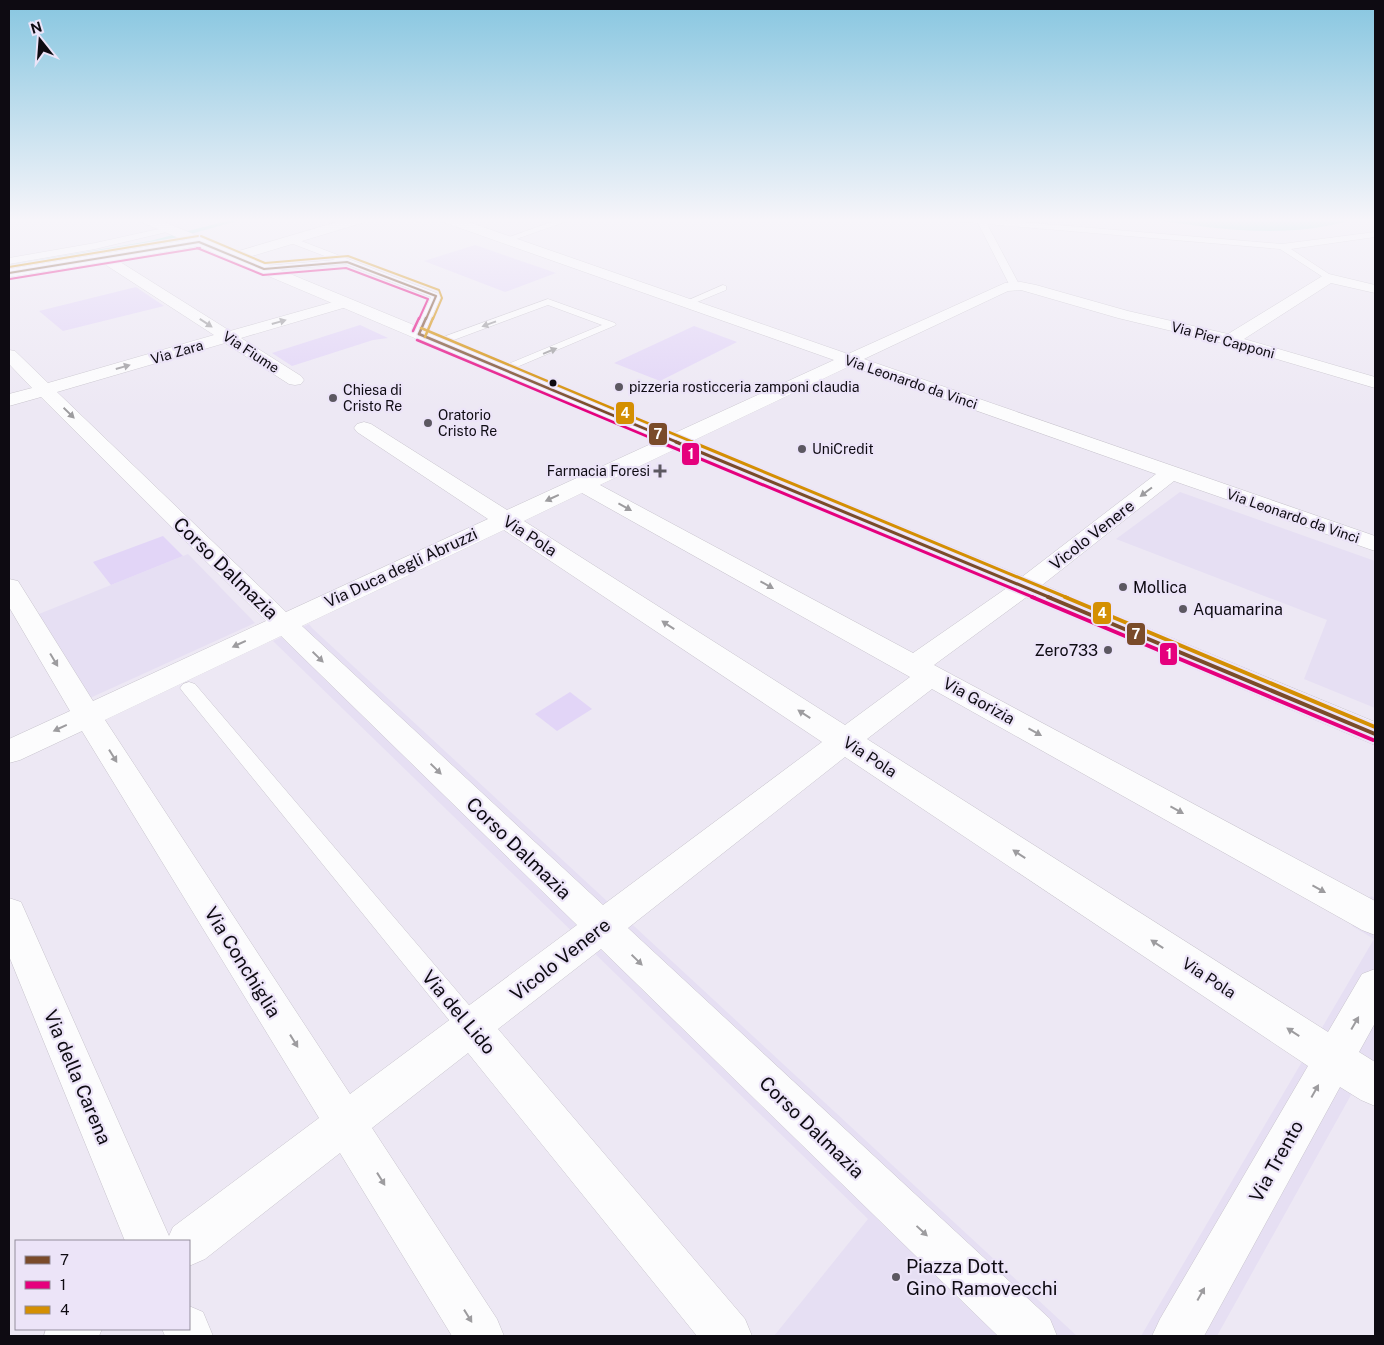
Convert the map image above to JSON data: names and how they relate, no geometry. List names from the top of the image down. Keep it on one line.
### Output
{"streets":{"street":["Via Pier Capponi","Via Zara","Via Fiume","Via Leonardo da Vinci","Vicolo Venere","Via Pola","Corso Dalmazia","Via Duca degli Abruzzi","Via Gorizia","Via Conchiglia","Via del Lido","Via della Carena","Via Trento"]},"crossings":[["Via Pier Capponi","Via Leonardo da Vinci"],["Via Pier Capponi","Via Duca degli Abruzzi"],["Via Zara","Via Fiume"],["Via Zara","Corso Dalmazia"],["Via Leonardo da Vinci","Vicolo Venere"],["Via Leonardo da Vinci","Via Duca degli Abruzzi"],["Vicolo Venere","Via Pola"],["Vicolo Venere","Corso Dalmazia"],["Vicolo Venere","Via Gorizia"],["Vicolo Venere","Via Conchiglia"],["Vicolo Venere","Via del Lido"],["Via Pola","Via Duca degli Abruzzi"],["Via Pola","Via Trento"],["Corso Dalmazia","Via Duca degli Abruzzi"],["Via Duca degli Abruzzi","Via Gorizia"],["Via Duca degli Abruzzi","Via Conchiglia"]],"one_way":["Via Zara","Via Fiume","Corso Dalmazia","Via Duca degli Abruzzi","Via Conchiglia","Via Trento"],"places":{"other":["pizzeria rosticceria zamponi claudia","Chiesa di Cristo Re","Oratorio Cristo Re","UniCredit","Mollica","Aquamarina","Zero733","Piazza Dott. Gino Ramovecchi"],"health":["Farmacia Foresi"]},"lines":["transit line 7","transit line 1","transit line 4"],"legend":["7","1","4"],"north":"top"}
